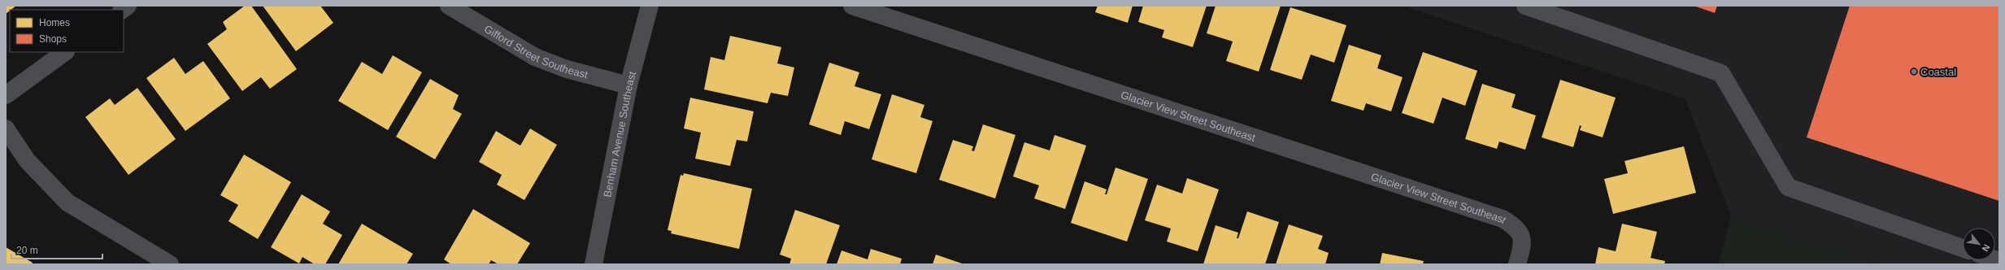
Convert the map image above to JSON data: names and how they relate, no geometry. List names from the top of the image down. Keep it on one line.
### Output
{"streets":{"street":["Gifford Street Southeast","Glacier View Street Southeast","Benham Avenue Southeast"]},"crossings":[["Gifford Street Southeast","Benham Avenue Southeast"]],"places":["Coastal"],"legend":["Homes","Shops"],"scale_bar":"20 m","north":"bottom right"}
